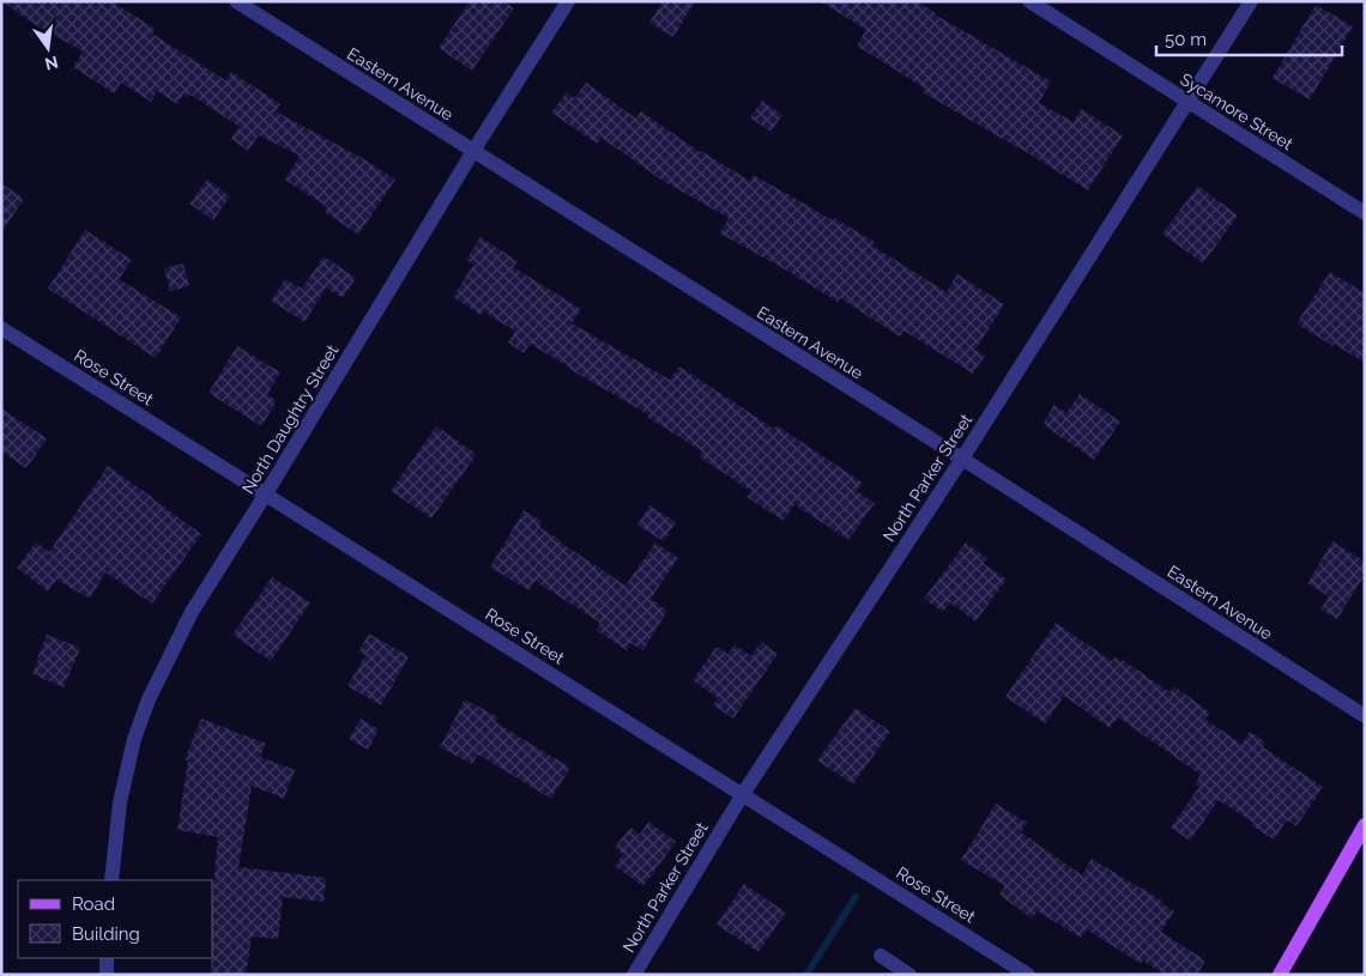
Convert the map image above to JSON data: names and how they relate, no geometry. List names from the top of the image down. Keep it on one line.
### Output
{"streets":{"street":["Eastern Avenue","Sycamore Street","Rose Street","North Daughtry Street","North Parker Street"]},"crossings":[["Eastern Avenue","North Daughtry Street"],["Eastern Avenue","North Parker Street"],["Sycamore Street","North Parker Street"],["Rose Street","North Daughtry Street"],["Rose Street","North Parker Street"]],"legend":["Road","Building"],"scale_bar":"50 m","north":"bottom"}
